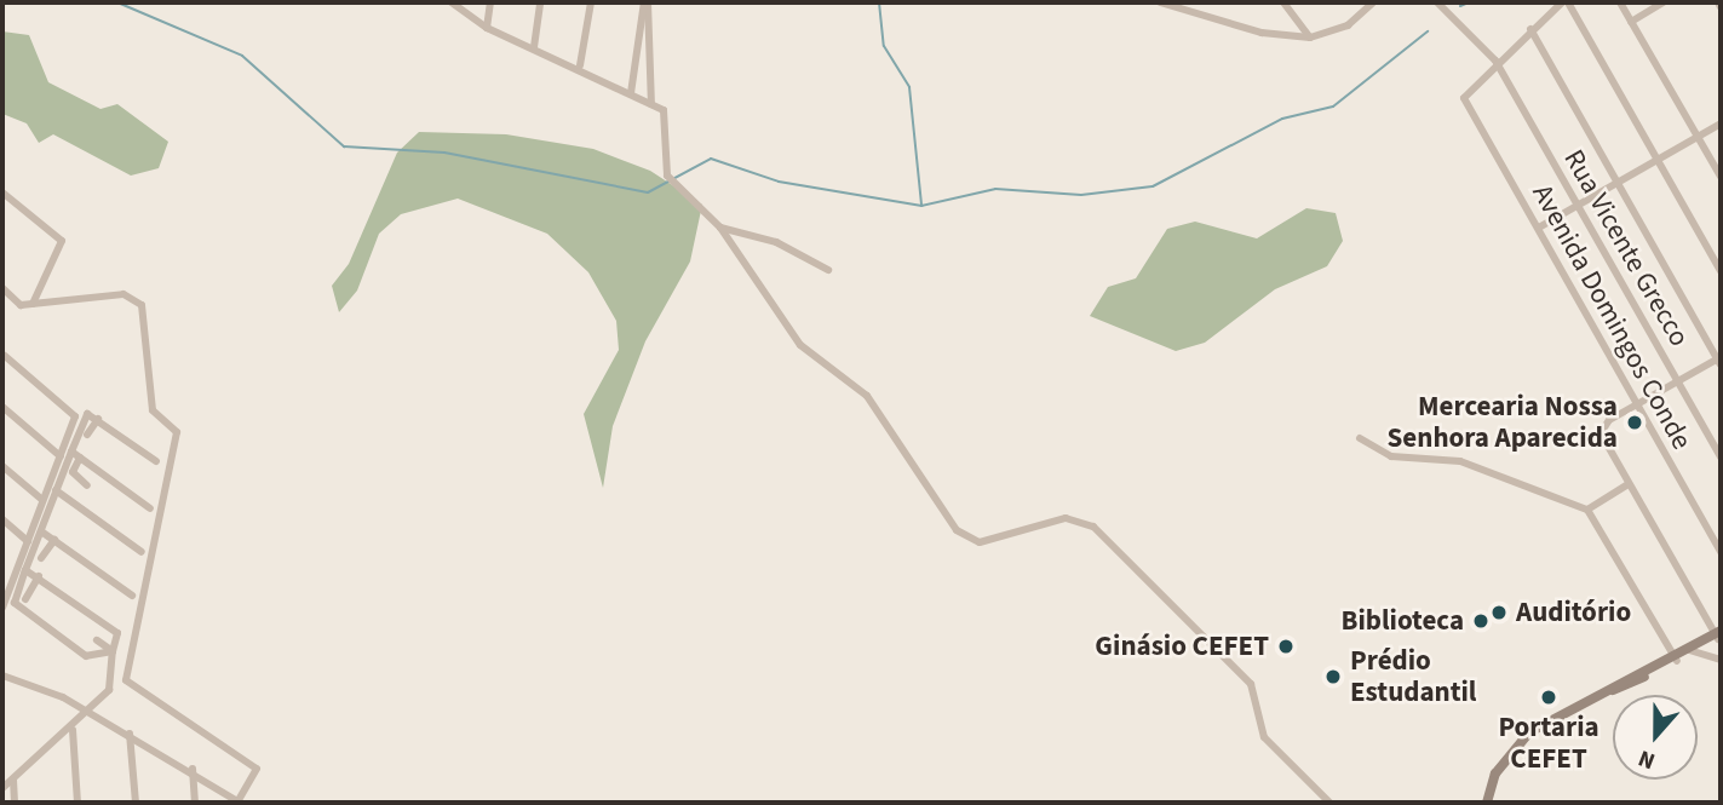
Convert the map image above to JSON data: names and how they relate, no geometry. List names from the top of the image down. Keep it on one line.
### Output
{"streets":{"street":["Rua Vicente Grecco","Avenida Domingos Conde"]},"crossings":[["Rua Vicente Grecco","Avenida Domingos Conde"]],"places":["Mercearia Nossa Senhora Aparecida","Auditório","Biblioteca","Ginásio CEFET","Prédio Estudantil","Portaria CEFET"],"north":"bottom"}
